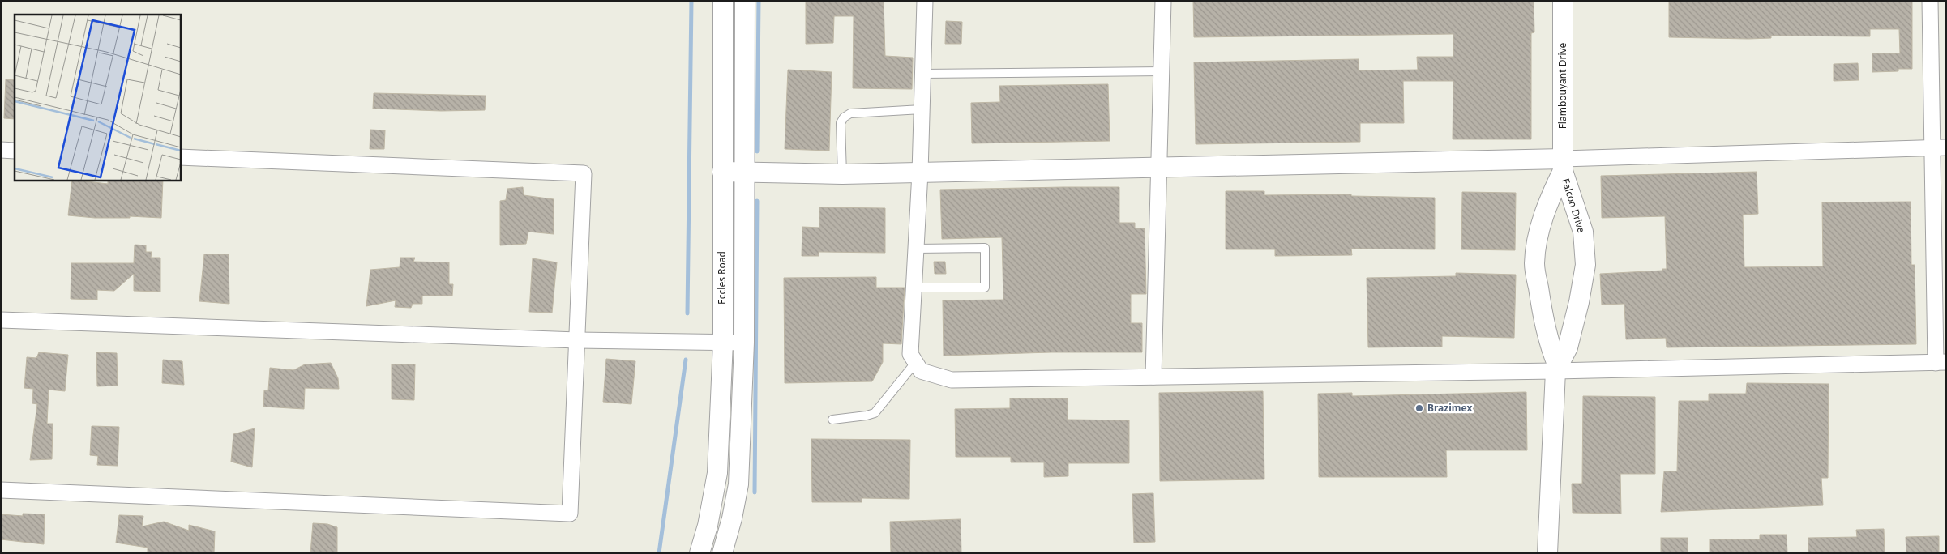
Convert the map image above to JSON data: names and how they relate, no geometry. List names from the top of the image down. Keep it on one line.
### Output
{"streets":{"street":["Flambouyant Drive","Falcon Drive","Eccles Road"]},"crossings":[["Flambouyant Drive","Falcon Drive"]],"places":["Brazimex"]}
